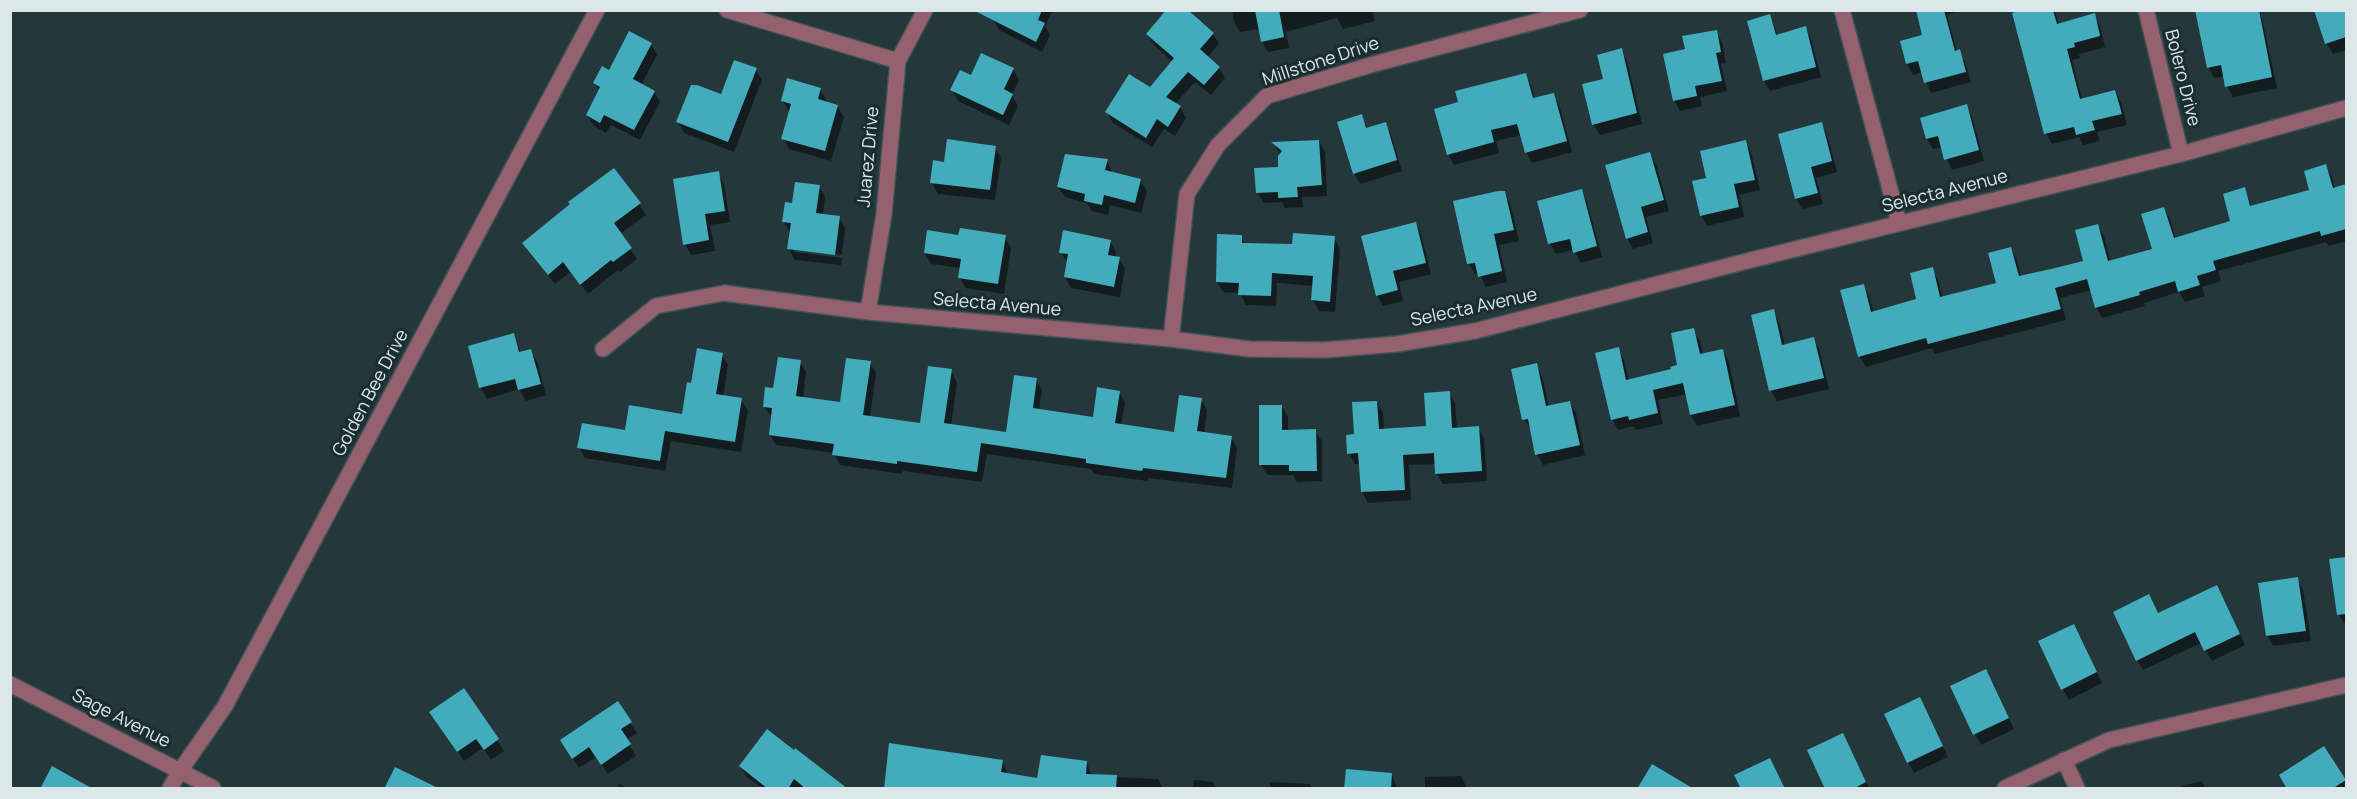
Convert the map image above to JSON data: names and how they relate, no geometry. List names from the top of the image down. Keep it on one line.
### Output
{"streets":{"street":["Millstone Drive","Bolero Drive","Juarez Drive","Selecta Avenue","Golden Bee Drive","Sage Avenue"]},"crossings":[["Millstone Drive","Selecta Avenue"],["Bolero Drive","Selecta Avenue"],["Juarez Drive","Selecta Avenue"],["Golden Bee Drive","Sage Avenue"]]}
